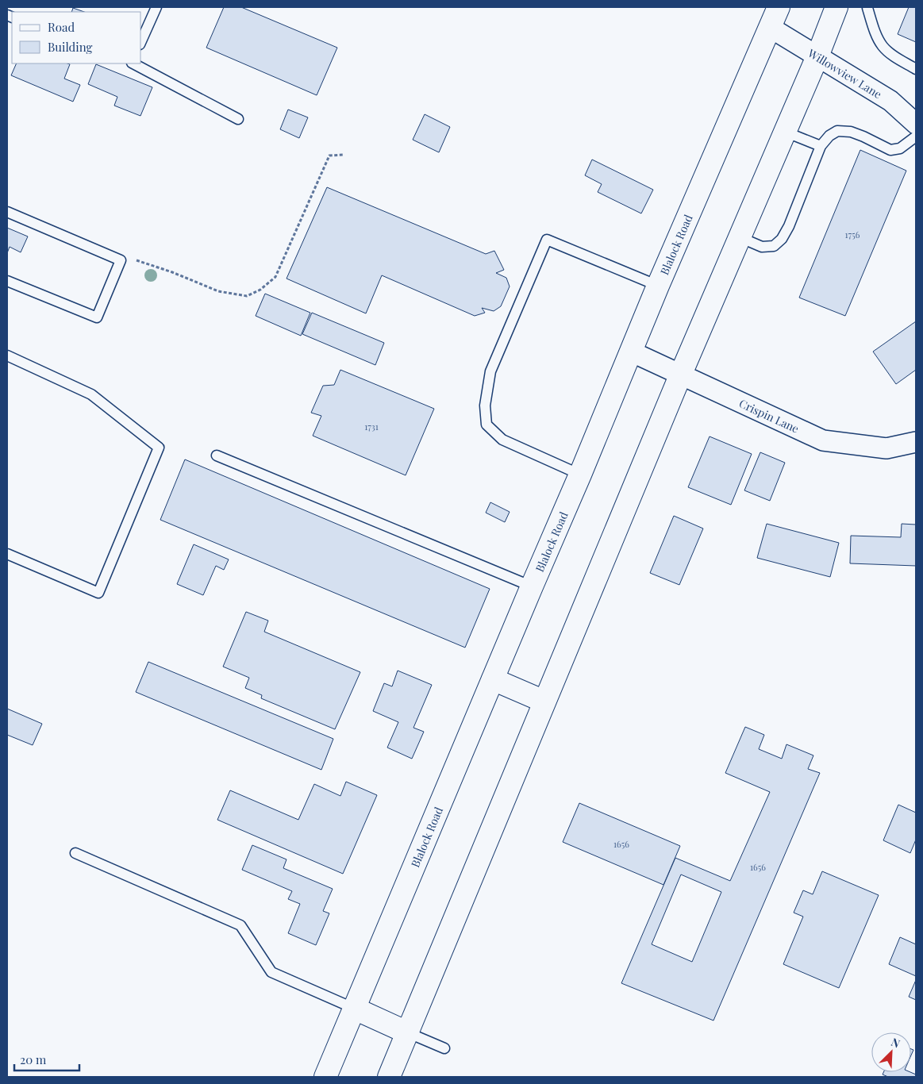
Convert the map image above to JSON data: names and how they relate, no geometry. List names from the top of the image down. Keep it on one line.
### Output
{"streets":{"main road":["Blalock Road"],"street":["Willowview Lane","Crispin Lane"]},"crossings":[["Willowview Lane","Blalock Road"],["Blalock Road","Crispin Lane"]],"house_numbers":["1756","1731","1656","1656"],"legend":["Road","Building"],"scale_bar":"20 m","north":"top right"}
